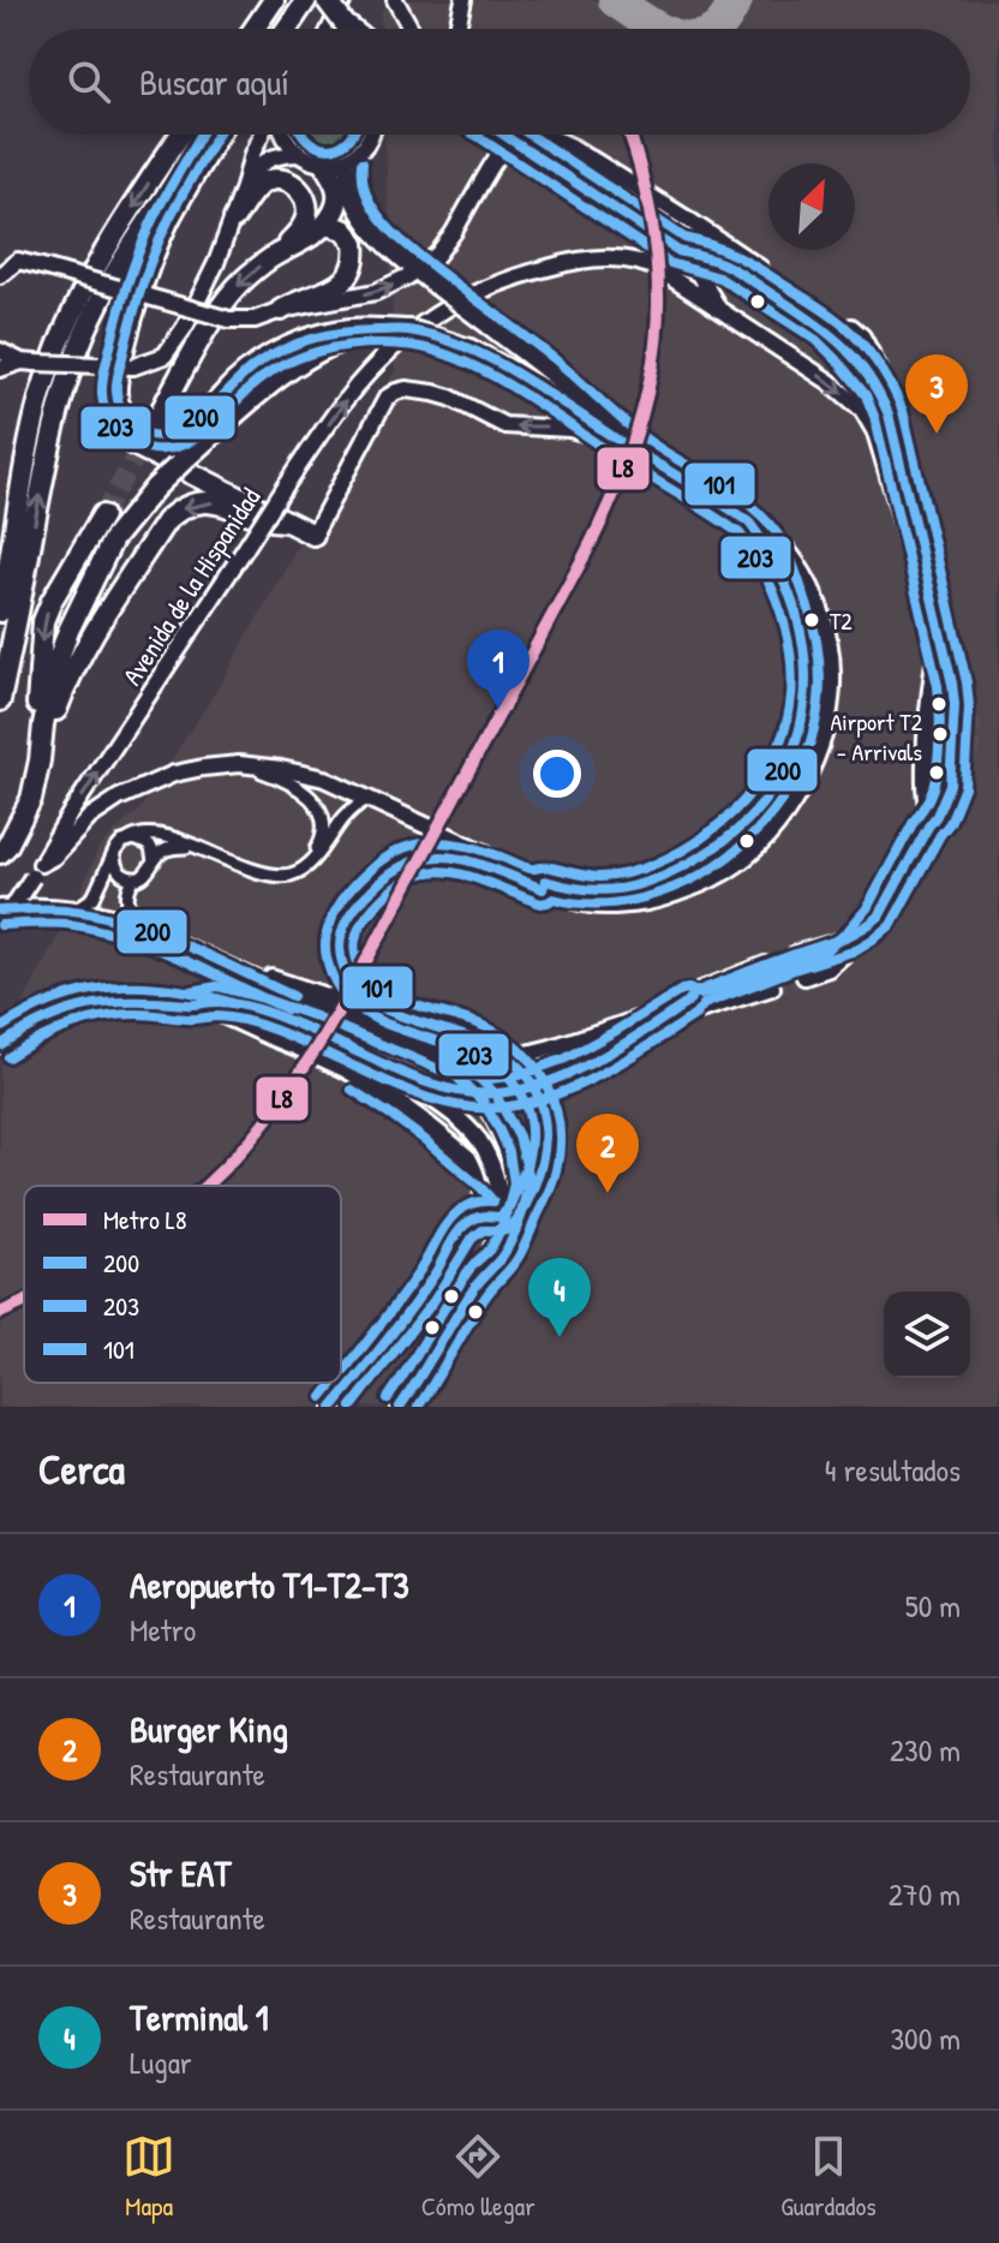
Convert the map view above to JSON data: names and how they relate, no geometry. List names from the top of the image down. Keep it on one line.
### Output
{"streets":{"street":["Avenida de la Hispanidad"]},"places":["T2","Airport T2 - Arrivals"],"lines":["metro line L8","transit line 200","transit line 203","transit line 101"],"legend":["Metro L8","200","203","101"],"north":"top right","page":{"search":"Buscar aquí","pins":["3","1","2","4"],"heading":["Cerca","4 resultados"],"list":[{"mark":"1","name":"Aeropuerto T1-T2-T3","note":"Metro","value":"50 m"},{"mark":"2","name":"Burger King","note":"Restaurante","value":"230 m"},{"mark":"3","name":"Str EAT","note":"Restaurante","value":"270 m"},{"mark":"4","name":"Terminal 1","note":"Lugar","value":"300 m"}],"nav":["Mapa","Cómo llegar","Guardados"]}}
